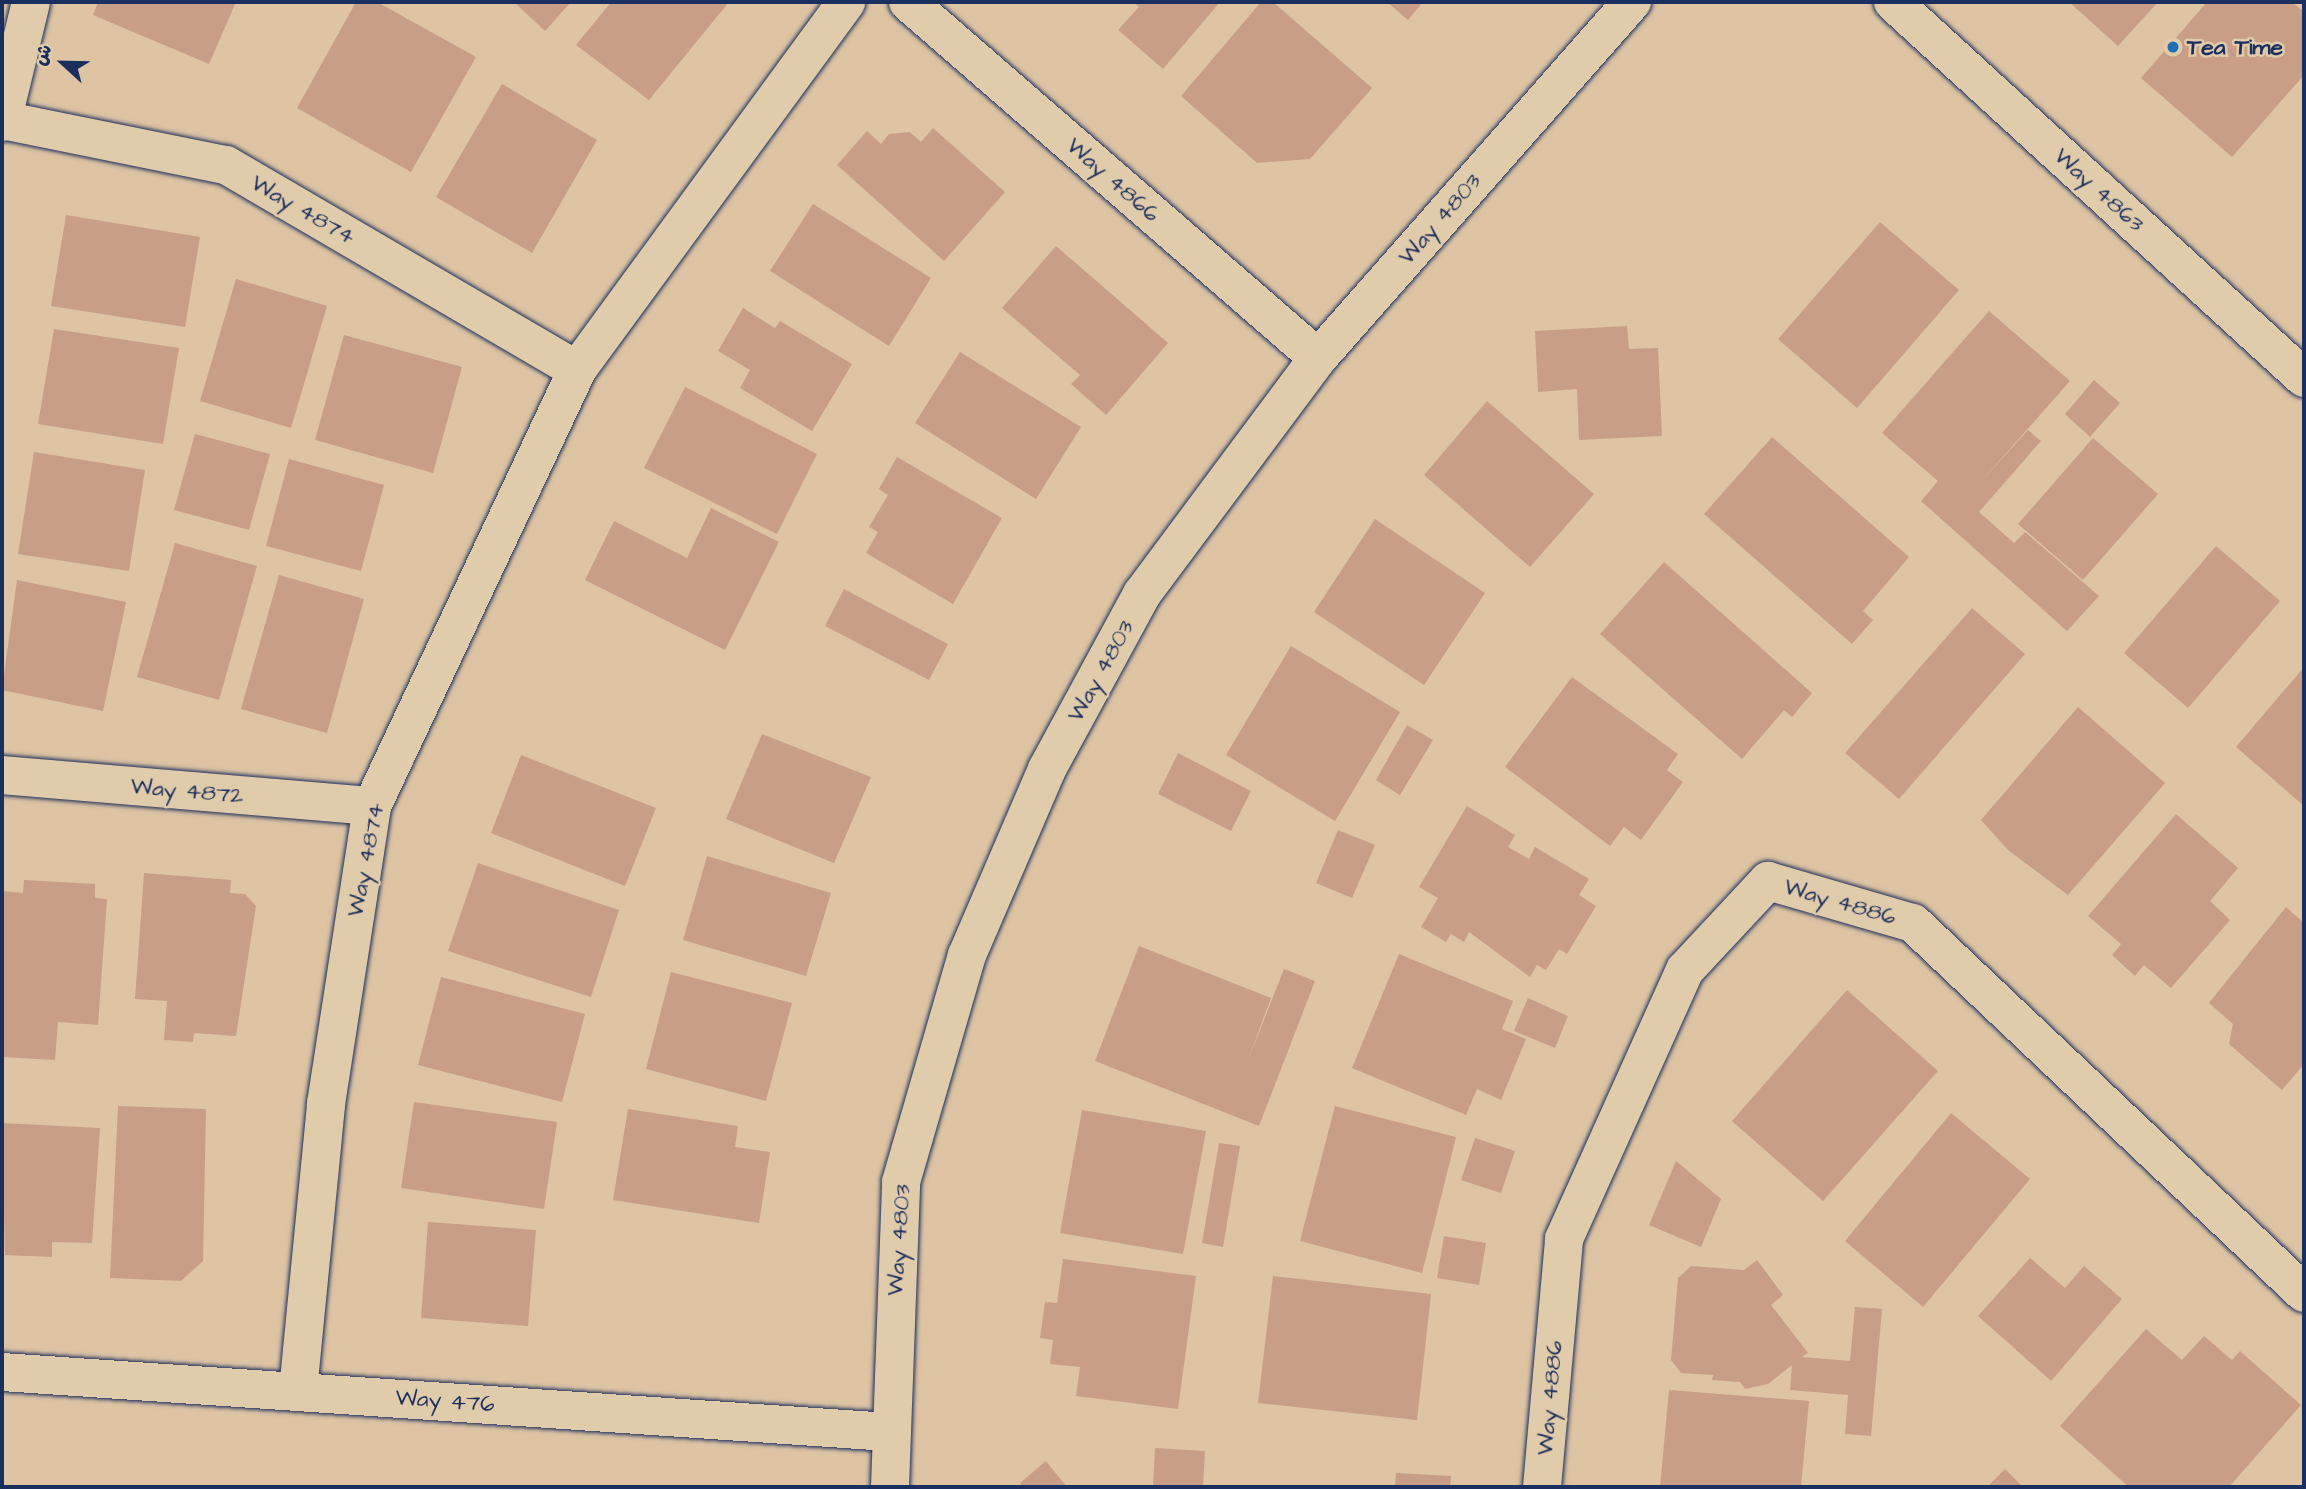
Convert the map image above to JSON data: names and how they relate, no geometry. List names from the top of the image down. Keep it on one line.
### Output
{"streets":{"street":["Way 4866","Way 4863","Way 4874","Way 4803","Way 4872","Way 4886","Way 476"]},"crossings":[["Way 4866","Way 4803"],["Way 4874","Way 4872"],["Way 4874","Way 476"],["Way 4803","Way 476"]],"places":["Tea Time"],"north":"left"}
